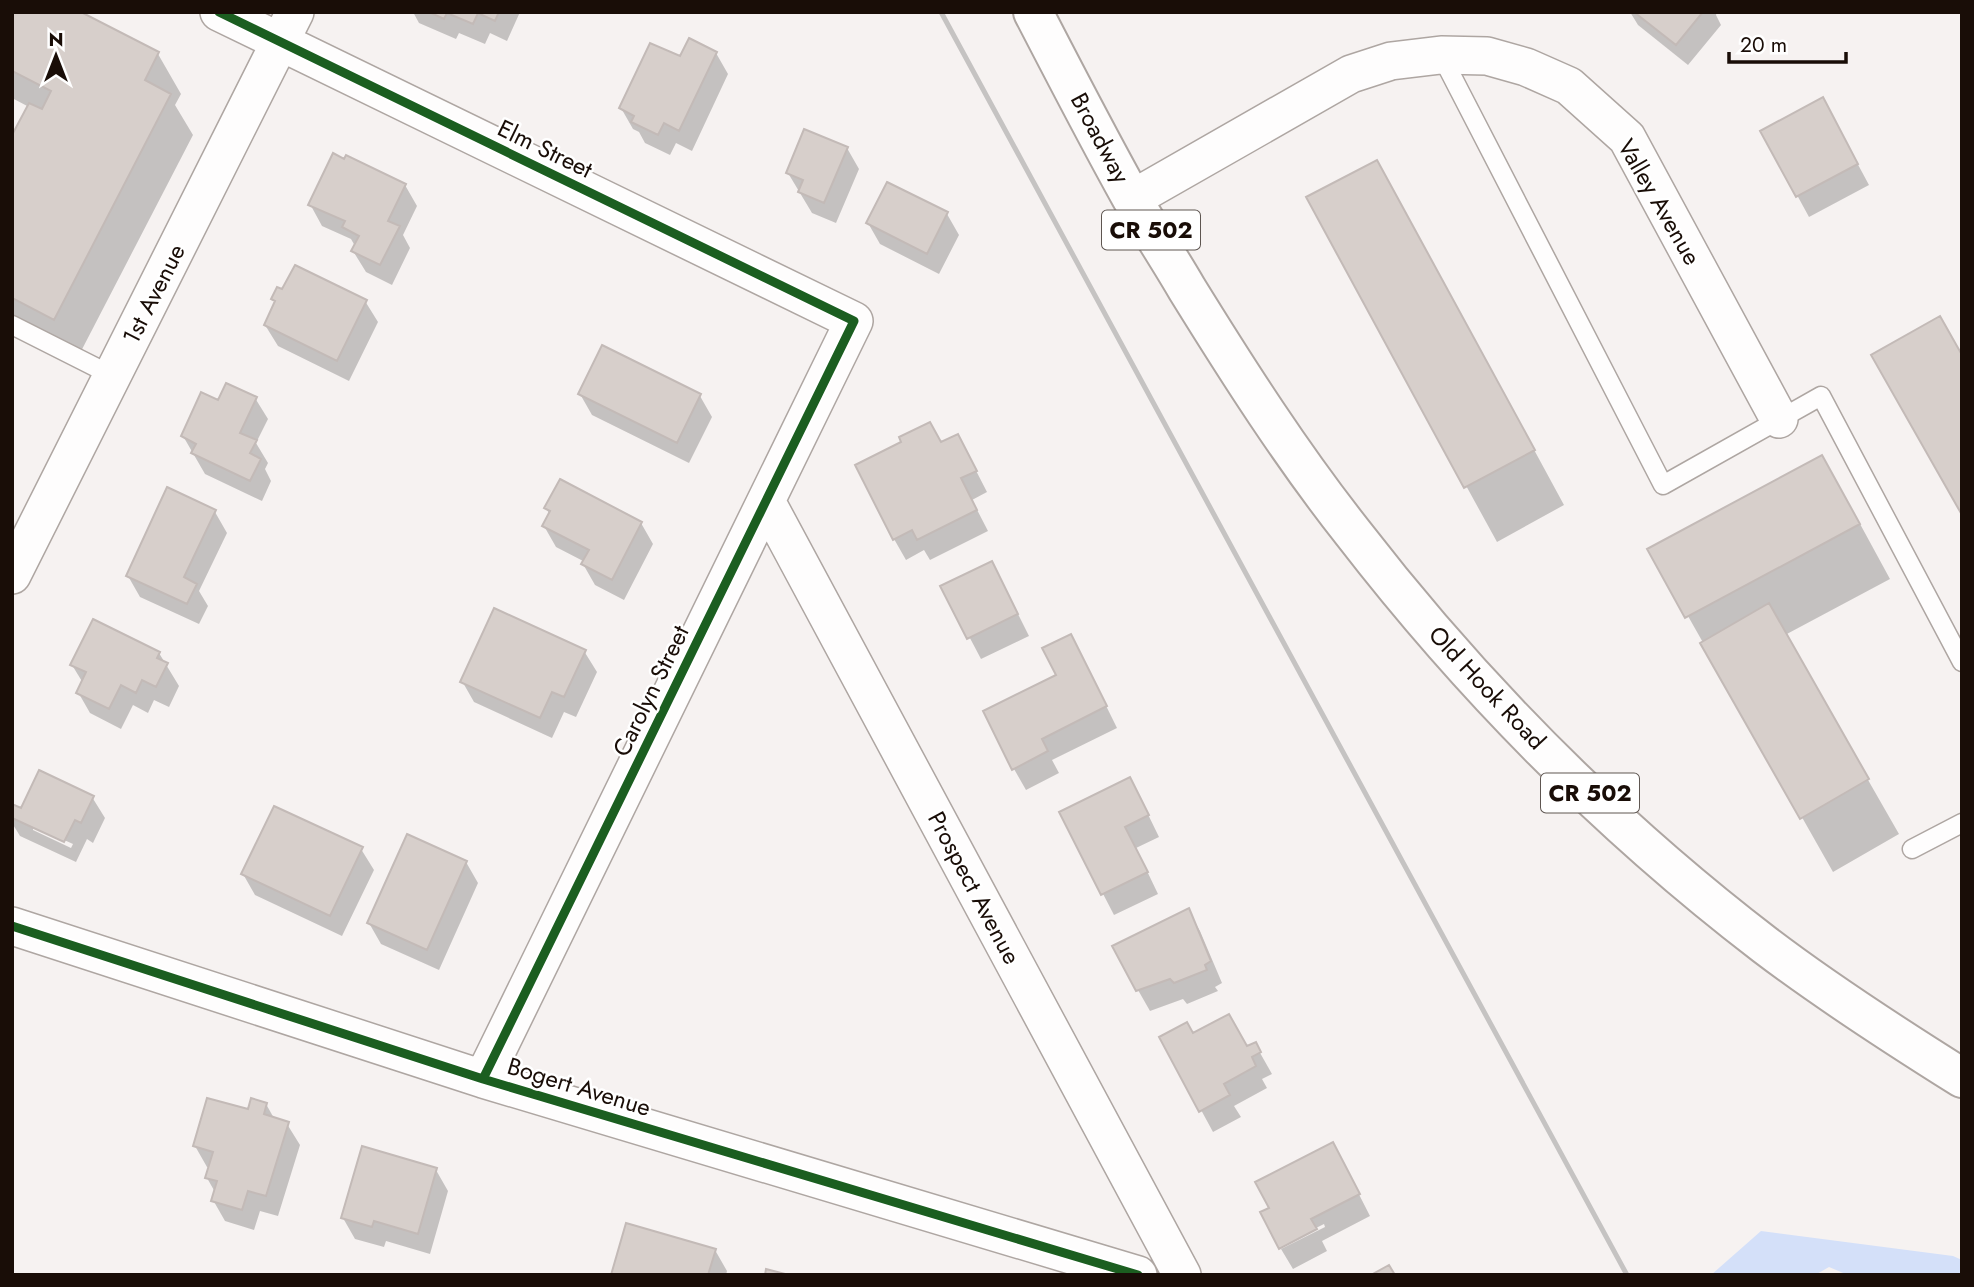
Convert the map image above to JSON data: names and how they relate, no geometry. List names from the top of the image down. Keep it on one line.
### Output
{"streets":{"main road":["Broadway","CR 502","Old Hook Road"],"street":["Elm Street","Valley Avenue","1st Avenue","Carolyn Street","Prospect Avenue","Bogert Avenue"]},"crossings":[["Broadway","Valley Avenue"],["Broadway","Old Hook Road"],["Elm Street","1st Avenue"],["Elm Street","Carolyn Street"],["Carolyn Street","Prospect Avenue"],["Carolyn Street","Bogert Avenue"]],"scale_bar":"20 m","north":"top"}
